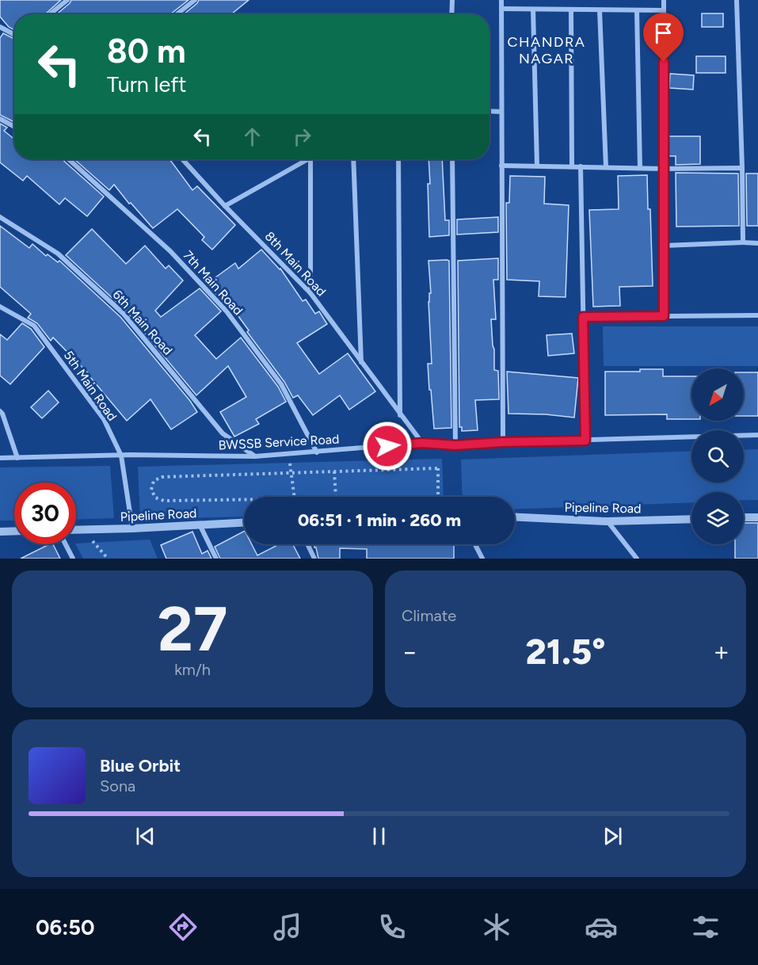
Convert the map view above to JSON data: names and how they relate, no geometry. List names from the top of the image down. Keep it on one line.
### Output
{"streets":{"street":["8th Main Road","7th Main Road","6th Main Road","5th Main Road","BWSSB Service Road","Pipeline Road"]},"crossings":[["8th Main Road","BWSSB Service Road"],["7th Main Road","BWSSB Service Road"],["6th Main Road","BWSSB Service Road"],["5th Main Road","BWSSB Service Road"],["5th Main Road","Pipeline Road"]],"districts":["CHANDRA NAGAR"],"north":"bottom left","page":{"turn":["80 m","Turn left"],"limit":"30","trip":"06:51 · 1 min · 260 m","tile":[["27","km/h"],"Climate"],"heat":["−","21.5°","+"],"song":["Blue Orbit","Sona"],"tabs":"06:50"}}
